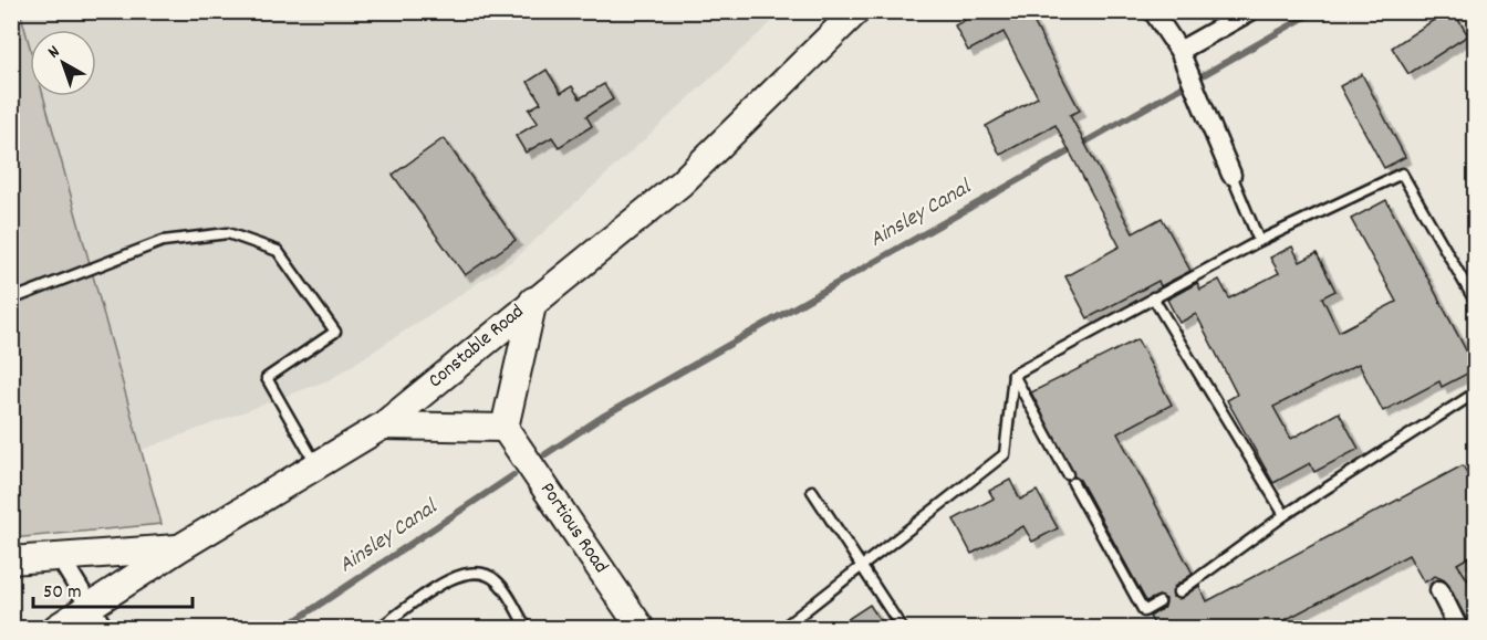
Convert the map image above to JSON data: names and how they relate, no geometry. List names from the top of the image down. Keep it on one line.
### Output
{"streets":{"main road":["Constable Road","Portious Road"]},"water":["Ainsley Canal"],"scale_bar":"50 m","north":"top left"}
